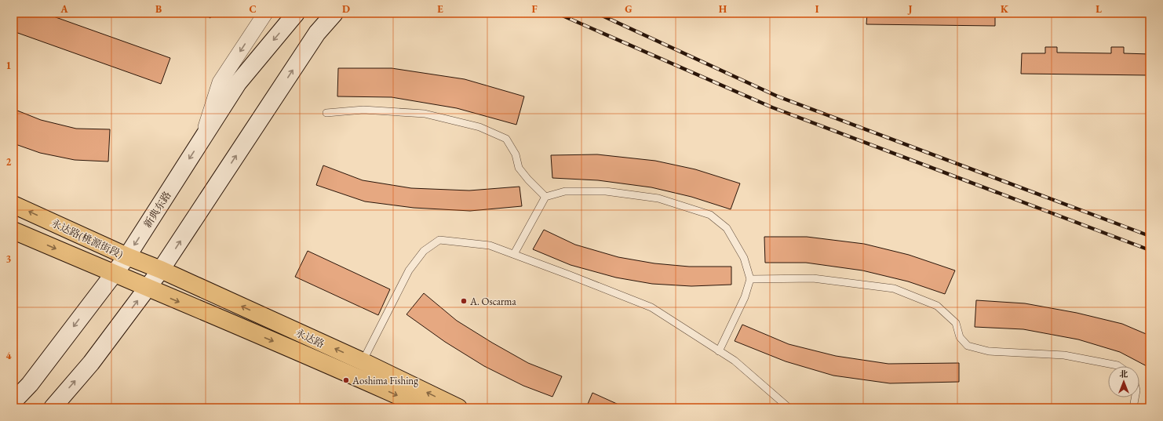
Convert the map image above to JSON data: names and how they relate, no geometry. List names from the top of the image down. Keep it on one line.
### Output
{"streets":{"main road":["新典东路","永达路(桃源街段)","永达路"]},"crossings":[["新典东路","永达路(桃源街段)"],["永达路(桃源街段)","永达路"]],"places":["A. Oscarma","Aoshima Fishing"],"north":"top","grid":{"columns":["A","B","C","D","E","F","G","H","I","J","K","L"],"rows":["1","2","3","4"]}}
